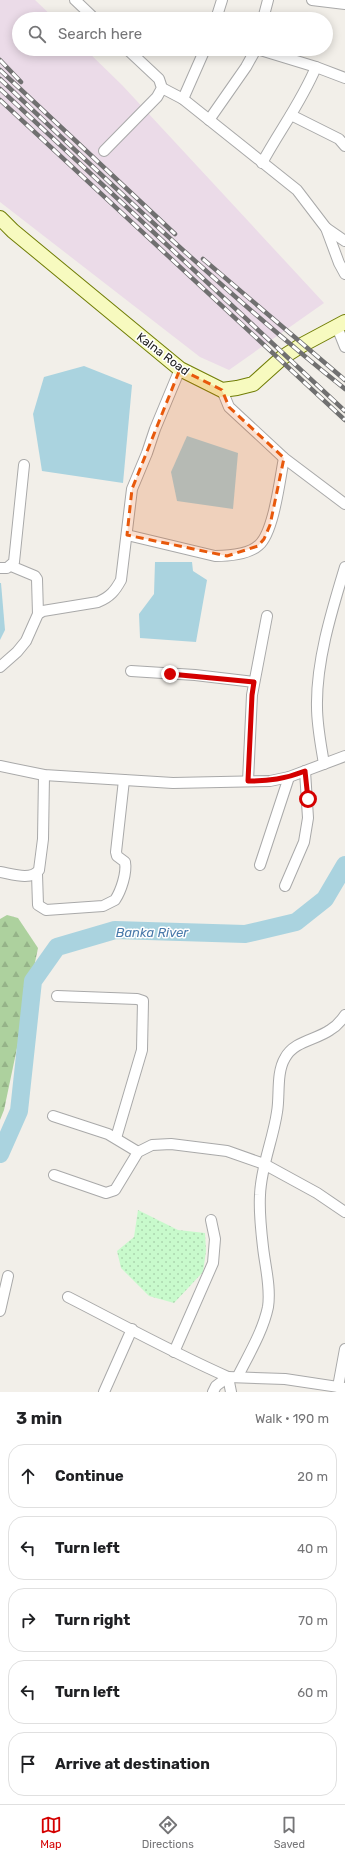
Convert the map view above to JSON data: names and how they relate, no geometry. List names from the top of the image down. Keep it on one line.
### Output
{"streets":{"street":["Kalna Road"]},"water":["Banka River"],"page":{"search":"Search here","heading":["3 min","Walk · 190 m"],"list":[["Continue","20 m"],["Turn left","40 m"],["Turn right","70 m"],["Turn left","60 m"],"Arrive at destination"],"nav":["Map","Directions","Saved"]}}
